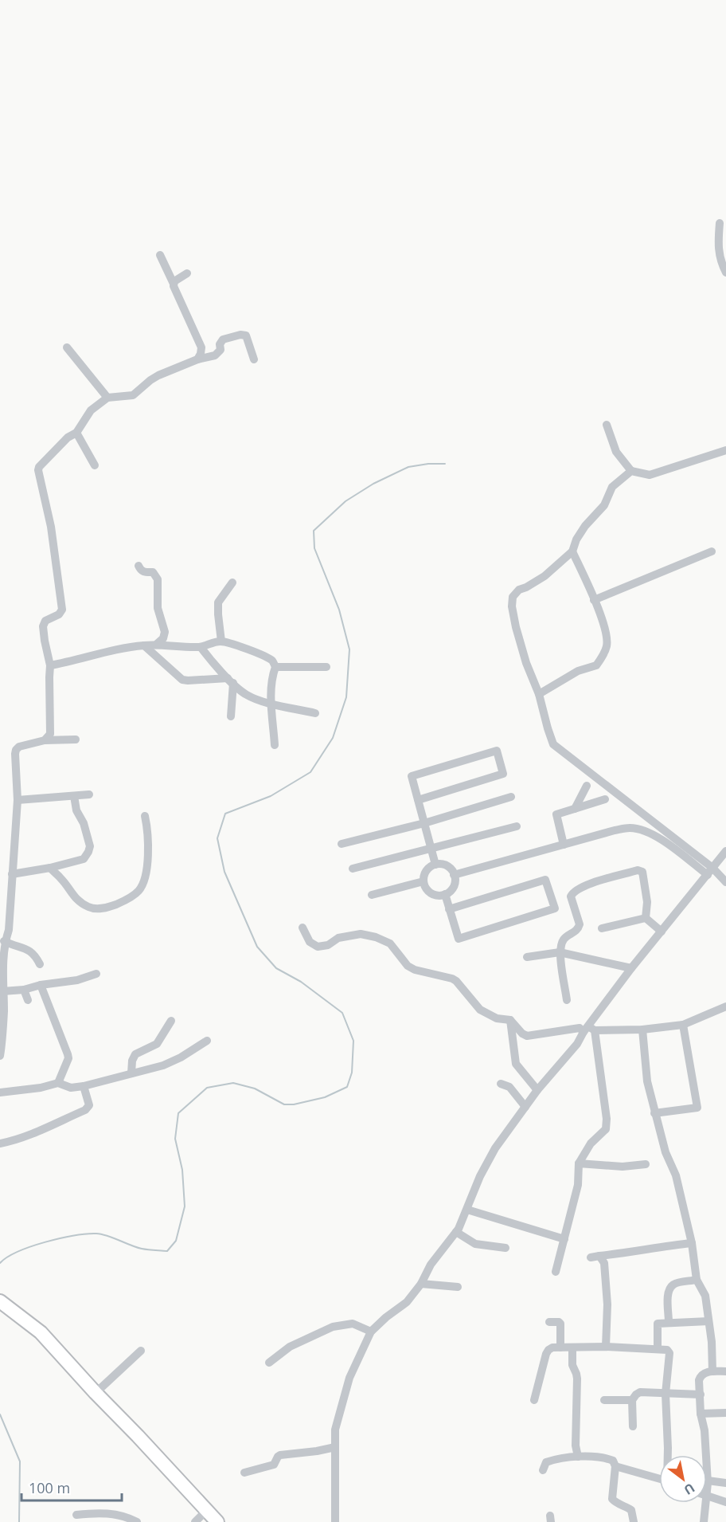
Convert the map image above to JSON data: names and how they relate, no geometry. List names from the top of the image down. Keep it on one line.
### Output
{"scale_bar":"100 m","north":"bottom right"}
